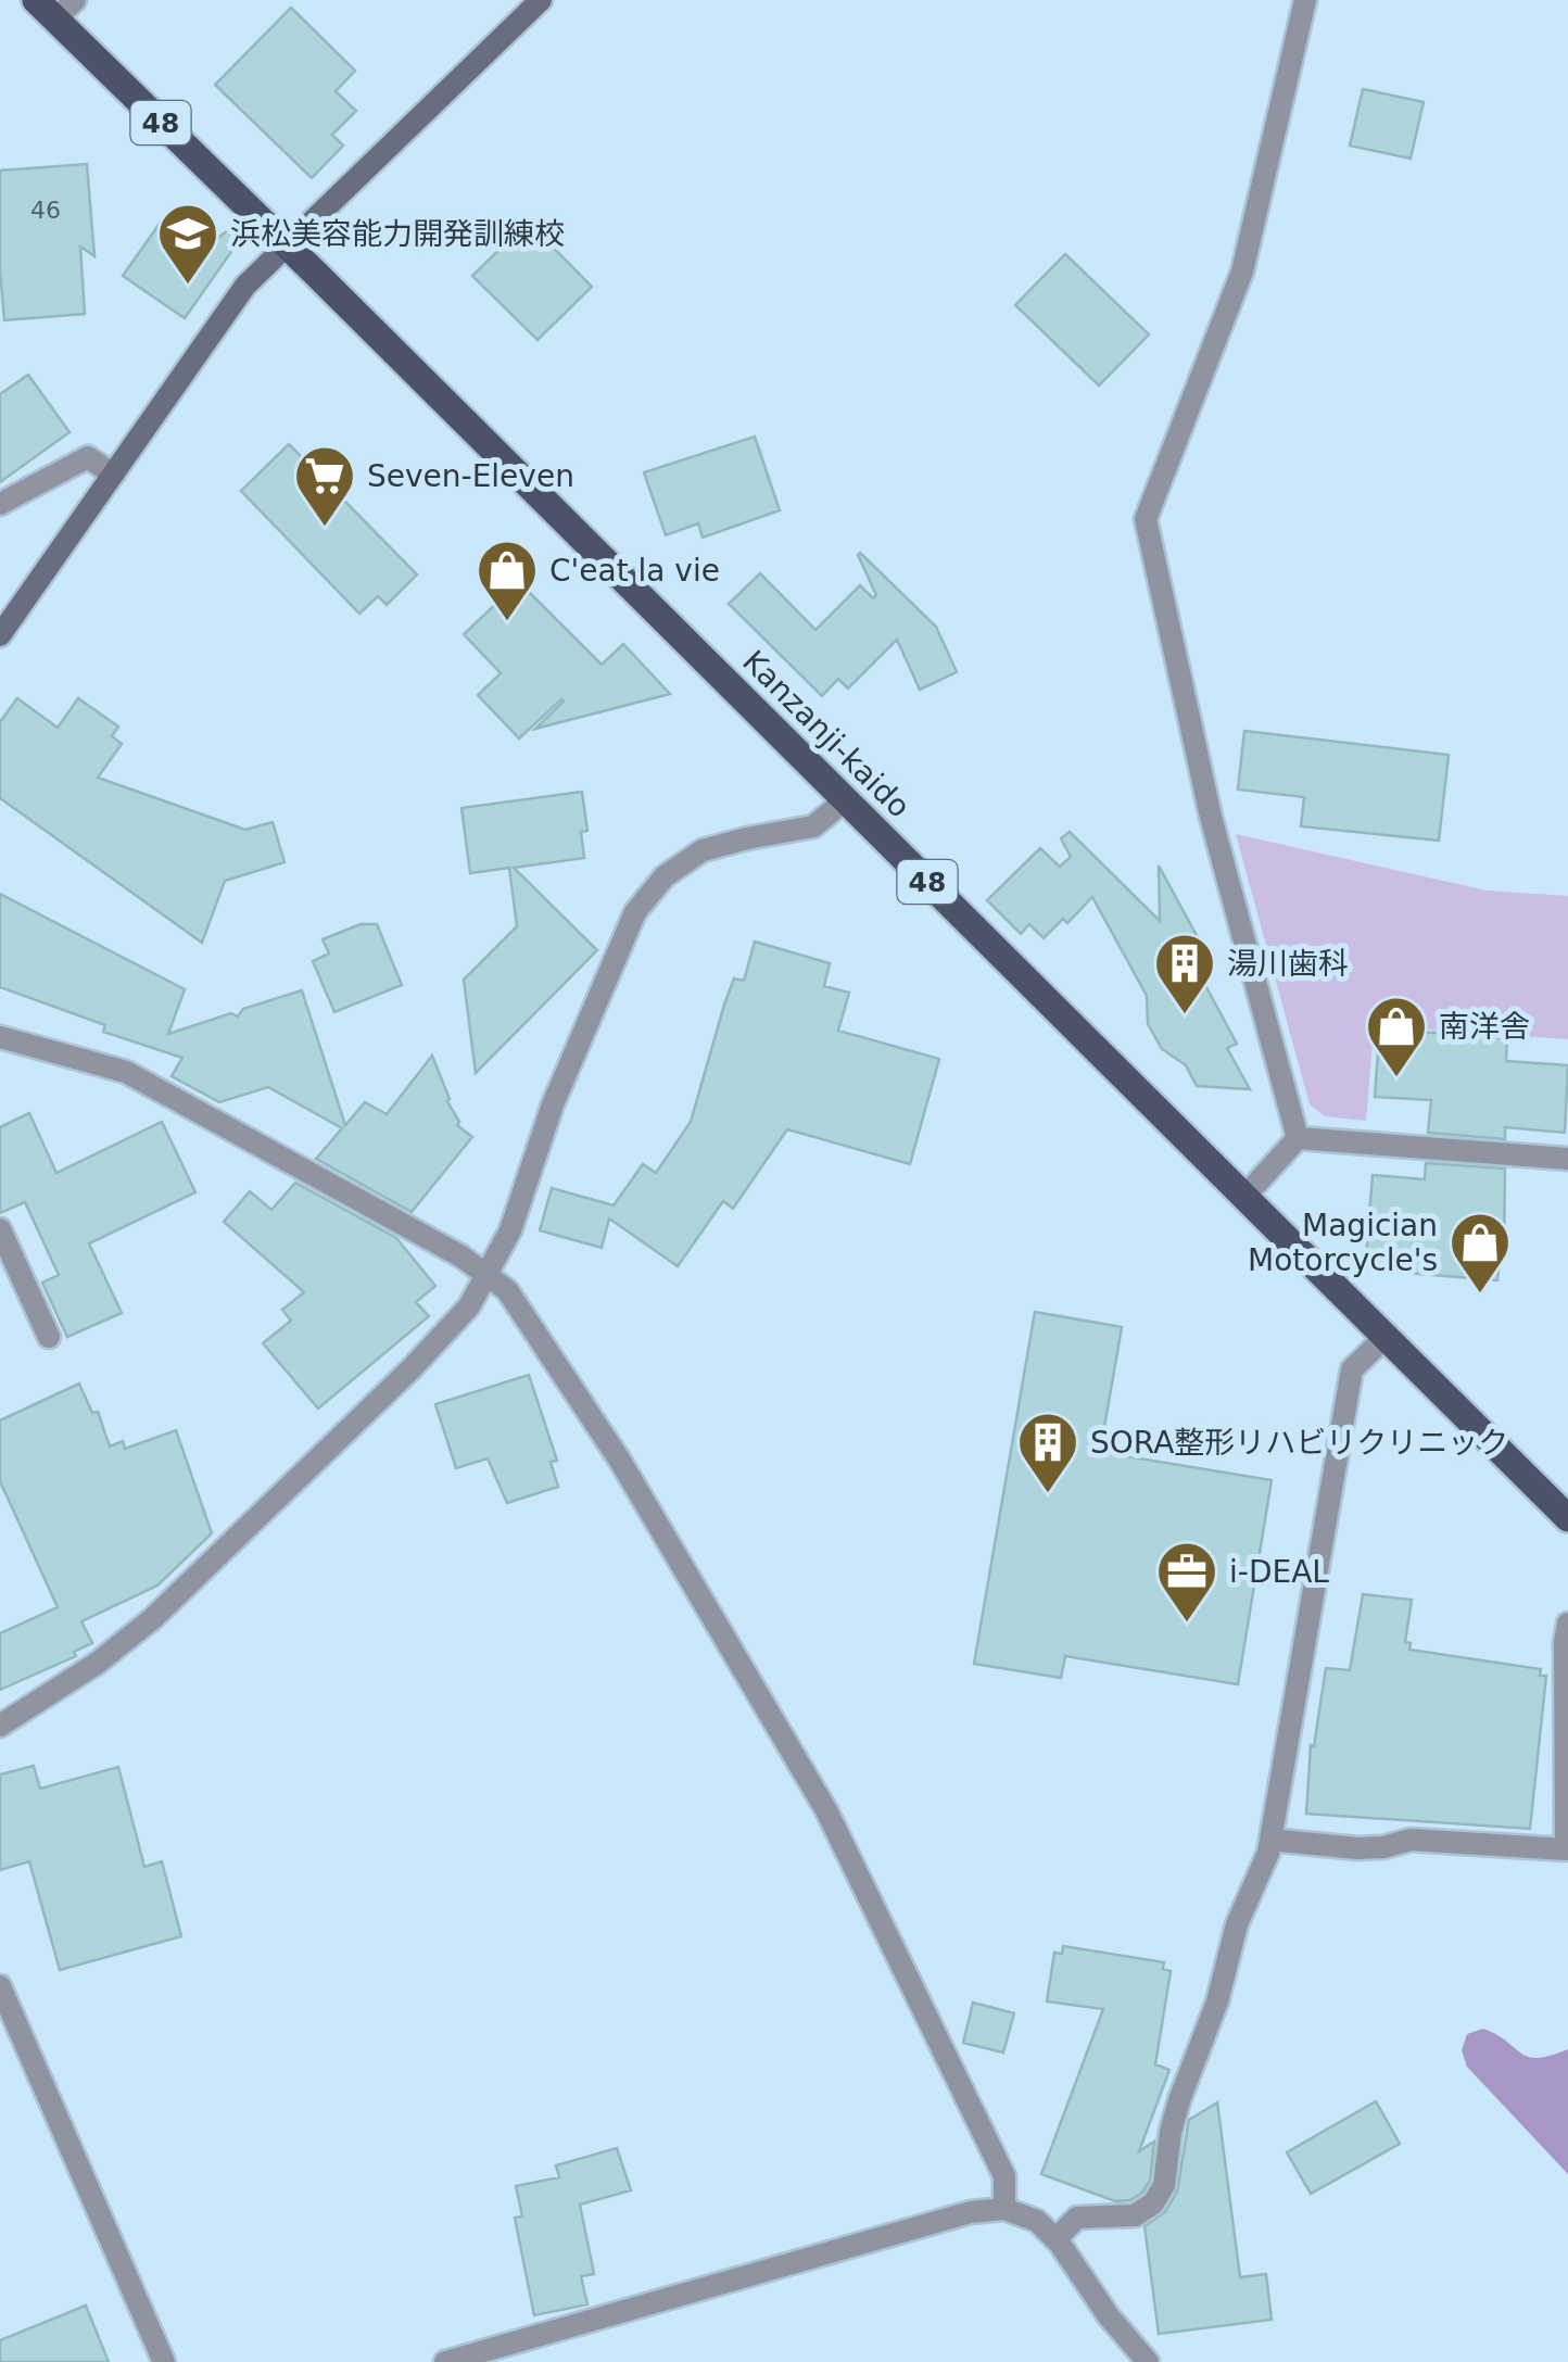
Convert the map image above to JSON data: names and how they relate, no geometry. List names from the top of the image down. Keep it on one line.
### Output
{"streets":{"main road":["48","Kanzanji-kaido"]},"places":{"school or university":["浜松美容能力開発訓練校"],"supermarket":["Seven-Eleven"],"shop":["C'eat la vie","南洋舎","Magician Motorcycle's"],"building":["湯川歯科","SORA整形リハビリクリニック"],"office":["i-DEAL"]},"house_numbers":["46"]}
